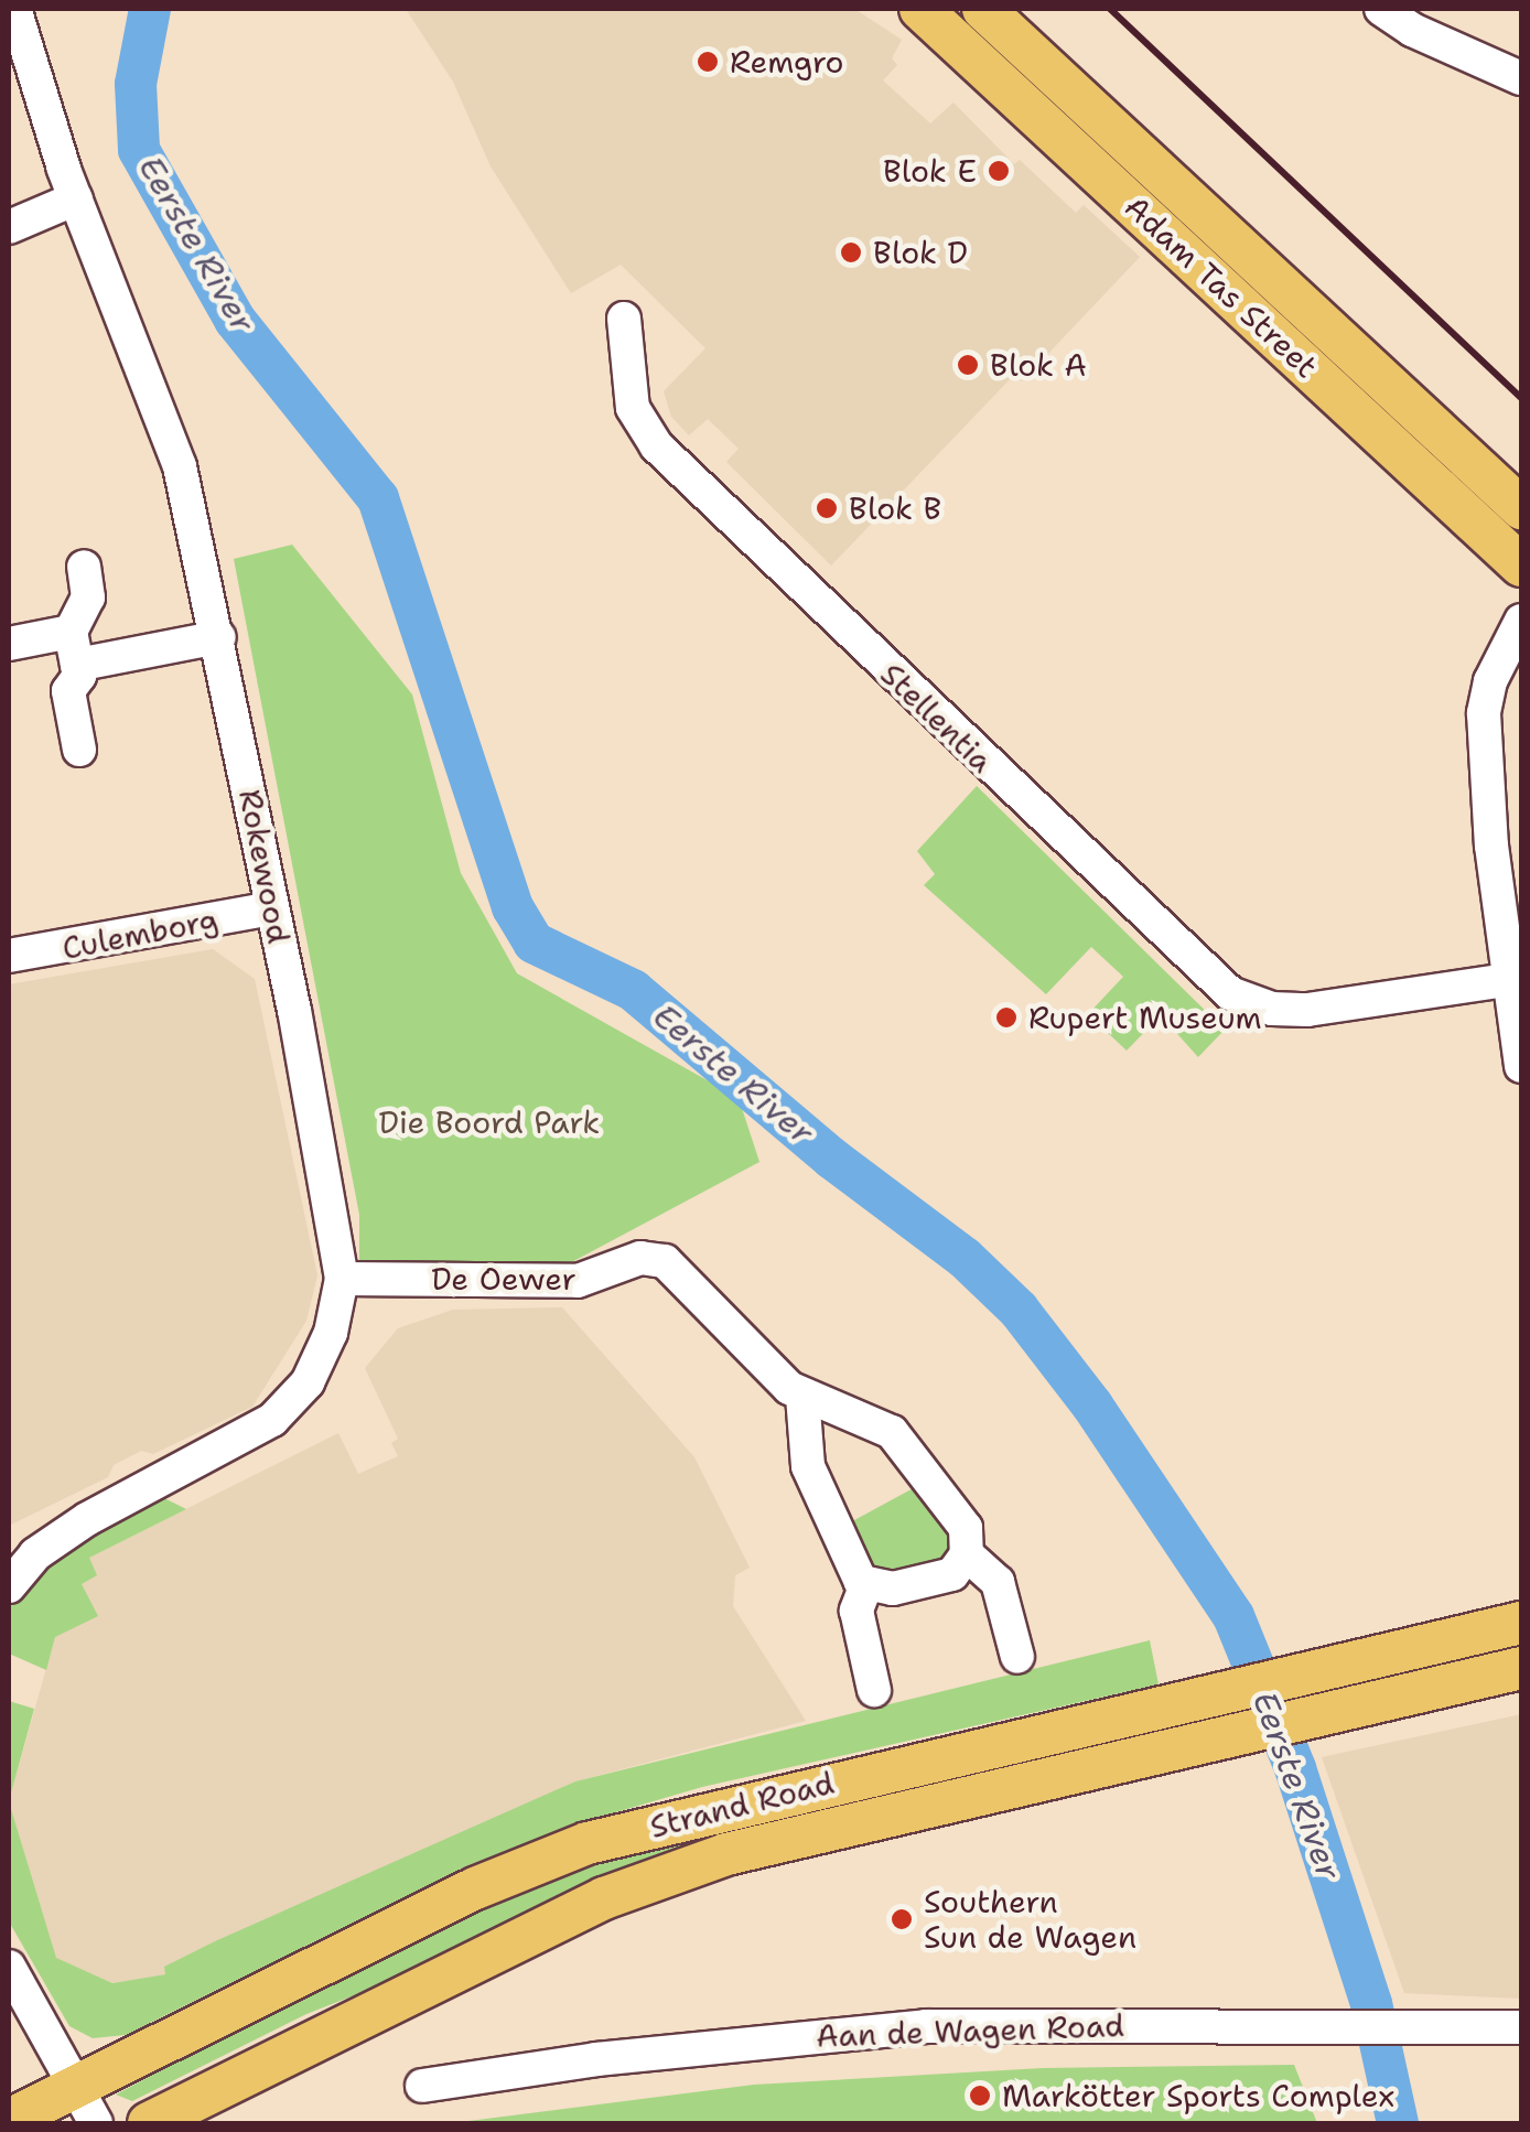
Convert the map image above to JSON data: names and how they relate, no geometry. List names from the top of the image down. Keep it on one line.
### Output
{"streets":{"main road":["Adam Tas Street","Strand Road"],"street":["Stellentia","Rokewood","Culemborg","De Oewer","Aan de Wagen Road"]},"crossings":[["Rokewood","Culemborg"],["Rokewood","De Oewer"]],"water":["Eerste River"],"parks":["Die Boord Park"],"places":["Remgro","Blok E","Blok D","Blok A","Blok B","Rupert Museum","Southern Sun de Wagen","Markötter Sports Complex"]}
